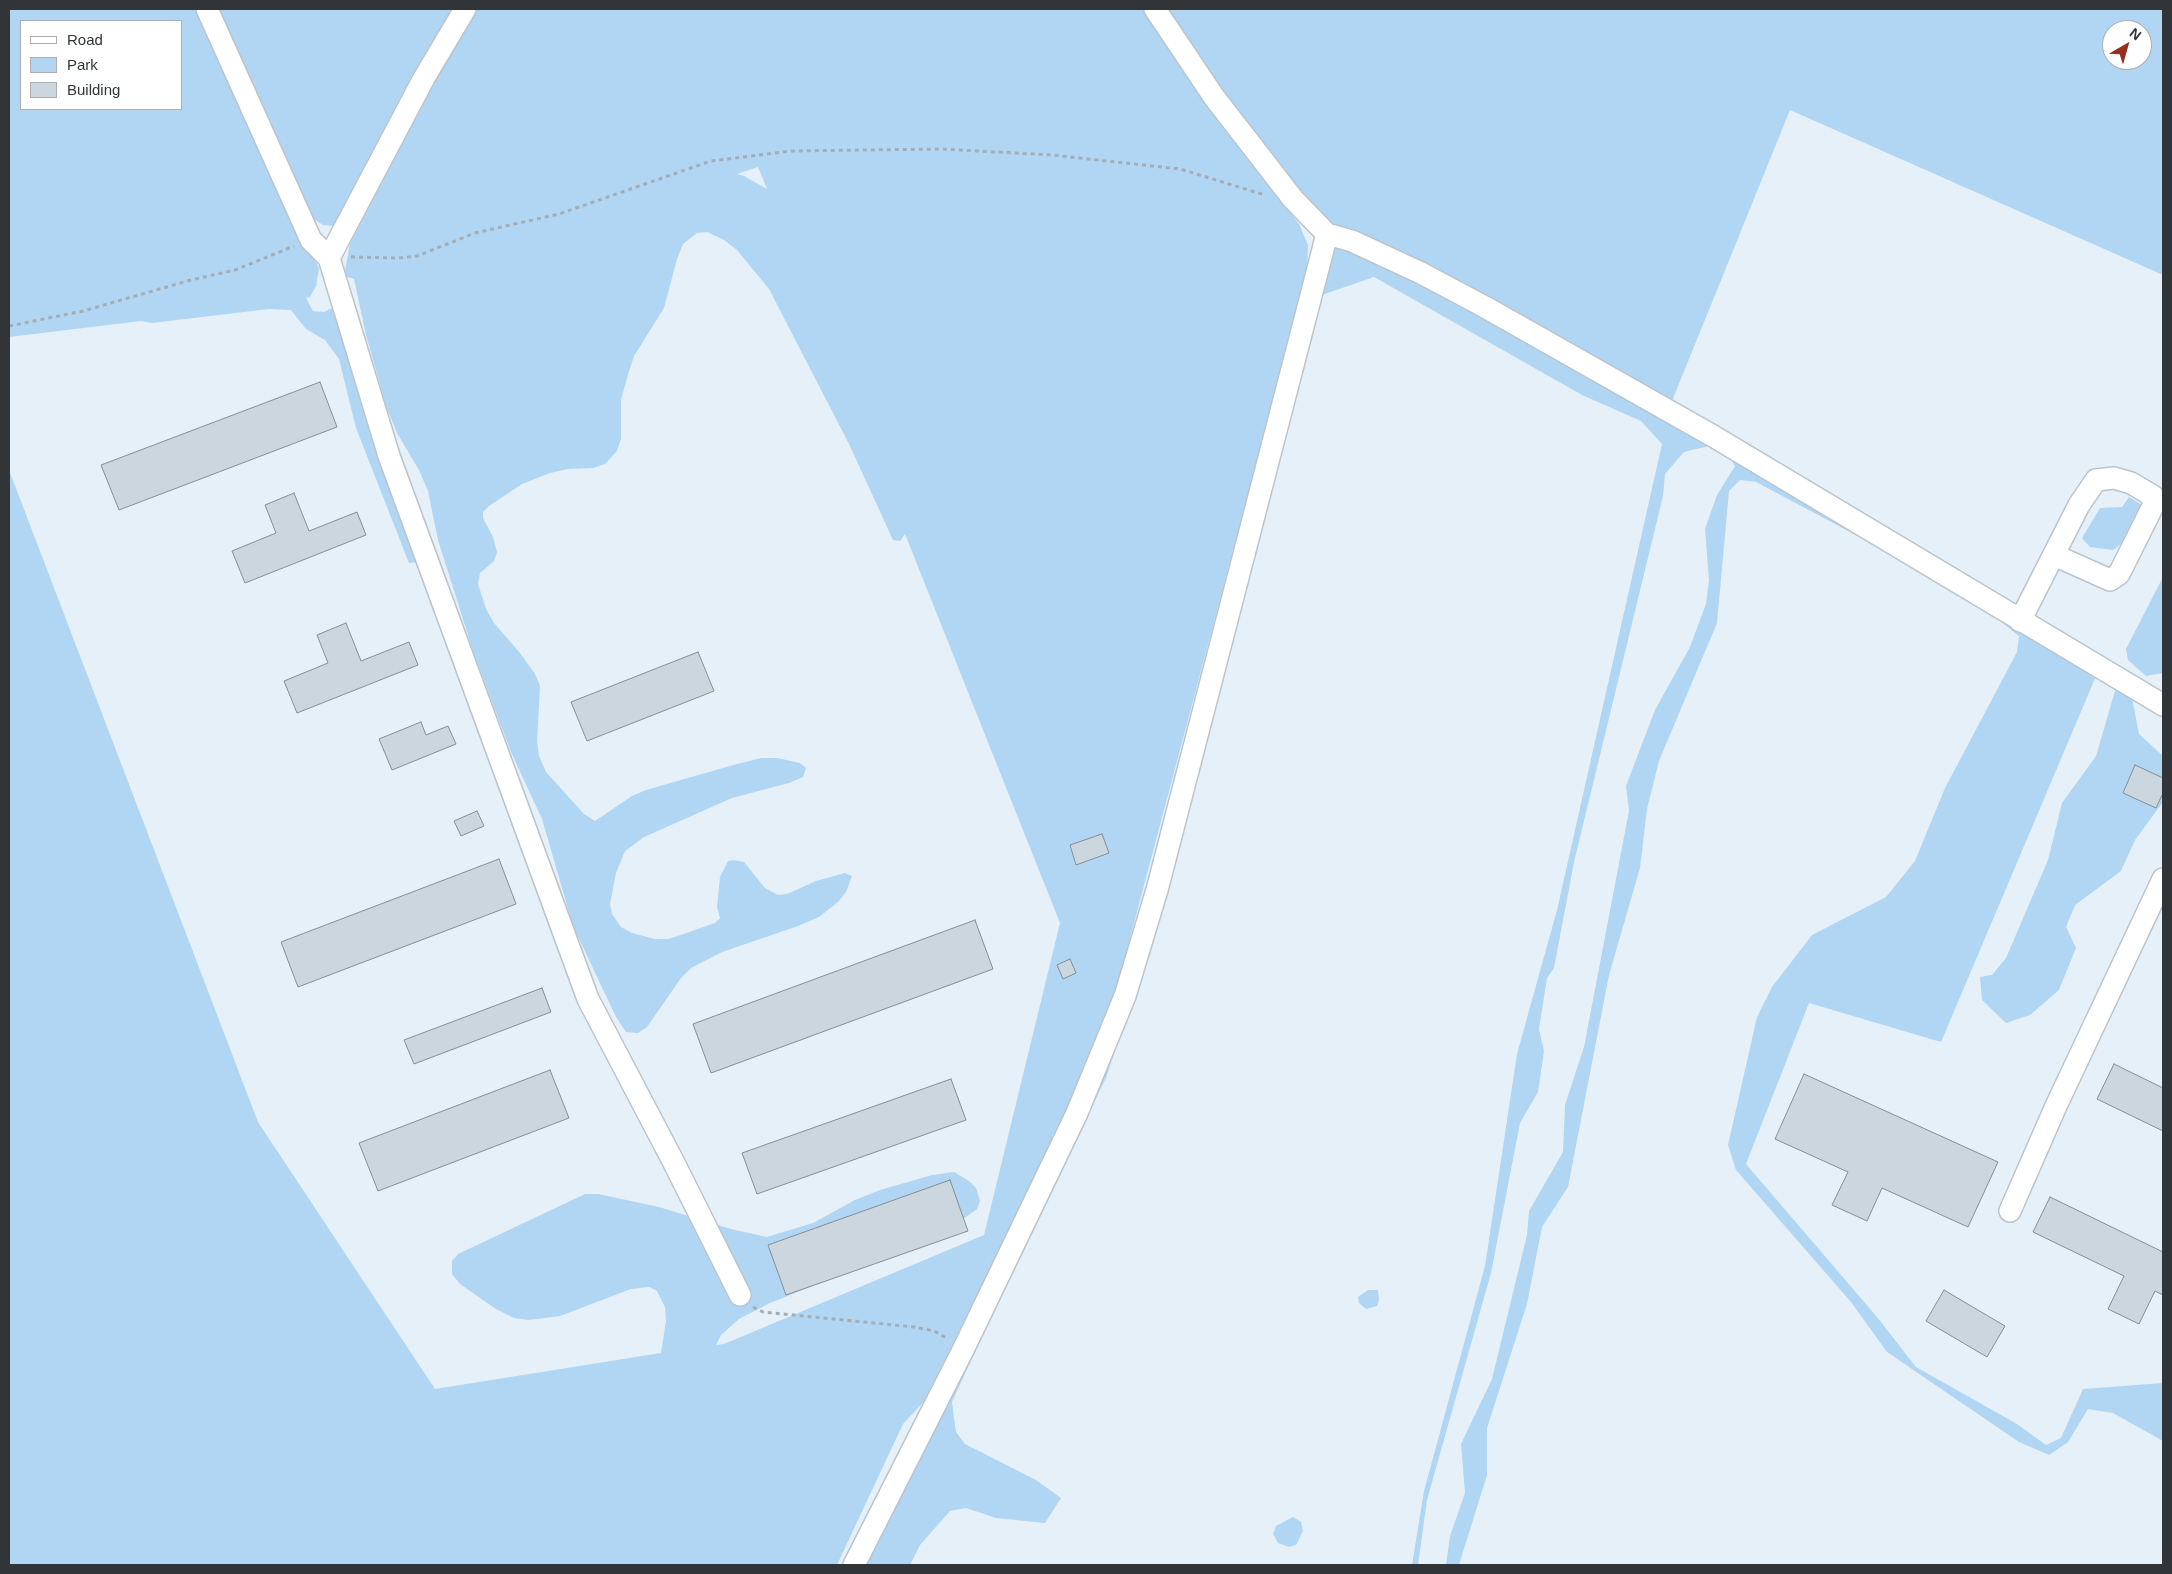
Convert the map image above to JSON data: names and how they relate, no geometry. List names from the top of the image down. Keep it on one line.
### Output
{"legend":["Road","Park","Building"],"north":"top right"}
